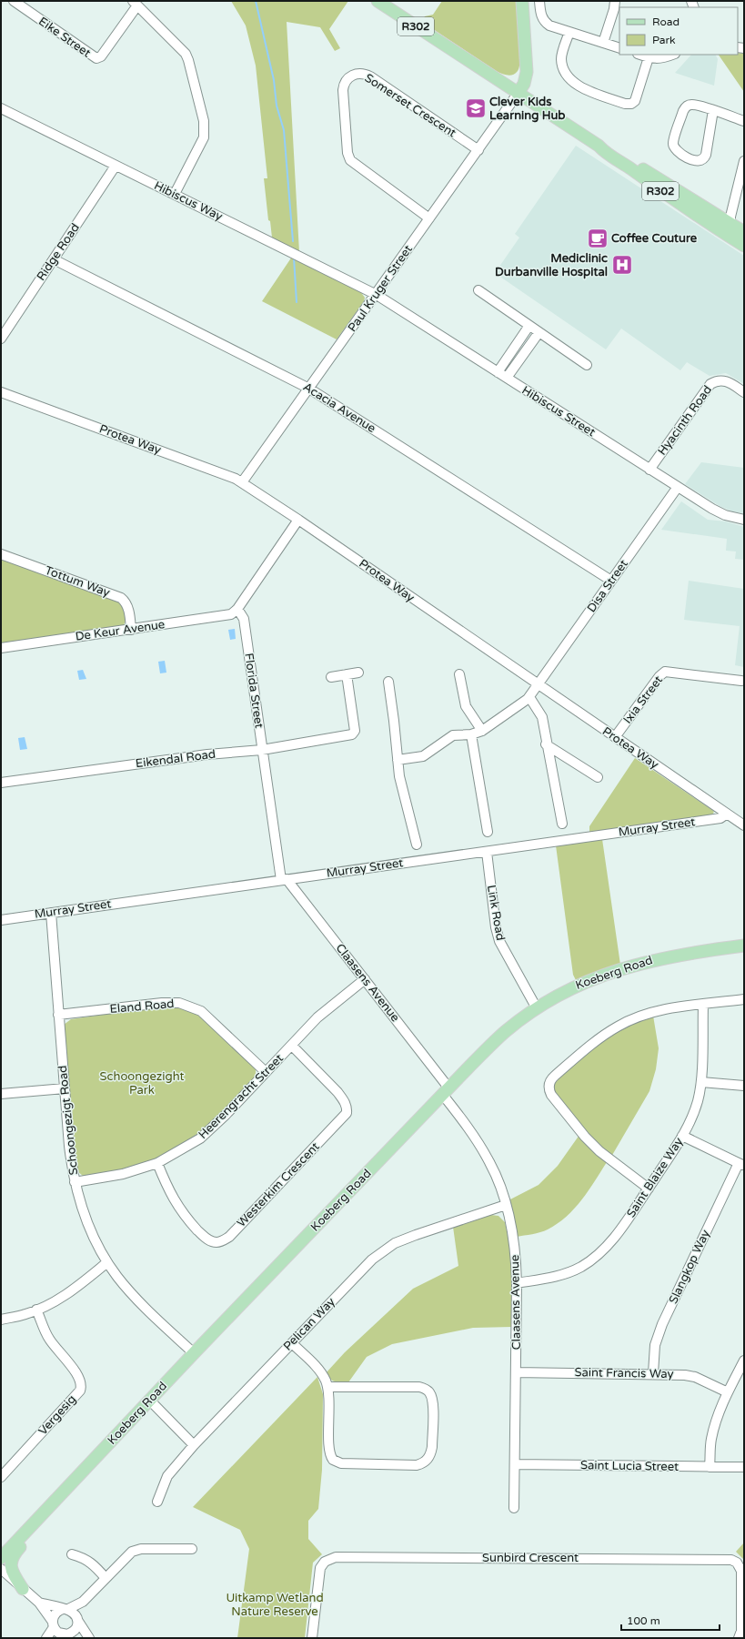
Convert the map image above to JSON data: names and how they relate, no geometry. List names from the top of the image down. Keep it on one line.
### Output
{"streets":{"main road":["R302","Koeberg Road"],"street":["Eike Street","Somerset Crescent","Hibiscus Way","Ridge Road","Paul Kruger Street","Acacia Avenue","Hibiscus Street","Hyacinth Road","Protea Way","Tottum Way","Disa Street","De Keur Avenue","Florida Street","Ixia Street","Eikendal Road","Murray Street","Link Road","Claasens Avenue","Eland Road","Heerengracht Street","Schoongezigt Road","Saint Blaize Way","Westerkim Crescent","Slangkop Way","Pelican Way","Saint Francis Way","Vergesig","Saint Lucia Street","Sunbird Crescent"]},"crossings":[["R302","Paul Kruger Street"],["Somerset Crescent","Paul Kruger Street"],["Hibiscus Way","Ridge Road"],["Hibiscus Way","Paul Kruger Street"],["Hibiscus Way","Hibiscus Street"],["Ridge Road","Acacia Avenue"],["Paul Kruger Street","Acacia Avenue"],["Paul Kruger Street","Hibiscus Street"],["Paul Kruger Street","Protea Way"],["Acacia Avenue","Disa Street"],["Hibiscus Street","Hyacinth Road"],["Hibiscus Street","Disa Street"],["Protea Way","Disa Street"],["Protea Way","Ixia Street"],["Protea Way","Murray Street"],["Tottum Way","De Keur Avenue"],["De Keur Avenue","Florida Street"],["Florida Street","Eikendal Road"],["Florida Street","Murray Street"],["Florida Street","Claasens Avenue"],["Murray Street","Link Road"],["Murray Street","Claasens Avenue"],["Murray Street","Schoongezigt Road"],["Link Road","Koeberg Road"],["Koeberg Road","Claasens Avenue"],["Koeberg Road","Schoongezigt Road"],["Claasens Avenue","Heerengracht Street"],["Claasens Avenue","Saint Blaize Way"],["Claasens Avenue","Pelican Way"],["Claasens Avenue","Saint Francis Way"],["Claasens Avenue","Saint Lucia Street"],["Eland Road","Heerengracht Street"],["Eland Road","Schoongezigt Road"],["Heerengracht Street","Schoongezigt Road"],["Heerengracht Street","Westerkim Crescent"],["Slangkop Way","Saint Francis Way"]],"parks":["Schoongezight Park","Uitkamp Wetland Nature Reserve"],"places":{"school or university":["Clever Kids Learning Hub"],"cafe":["Coffee Couture"],"hospital":["Mediclinic Durbanville Hospital"]},"legend":["Road","Park"],"scale_bar":"100 m"}
